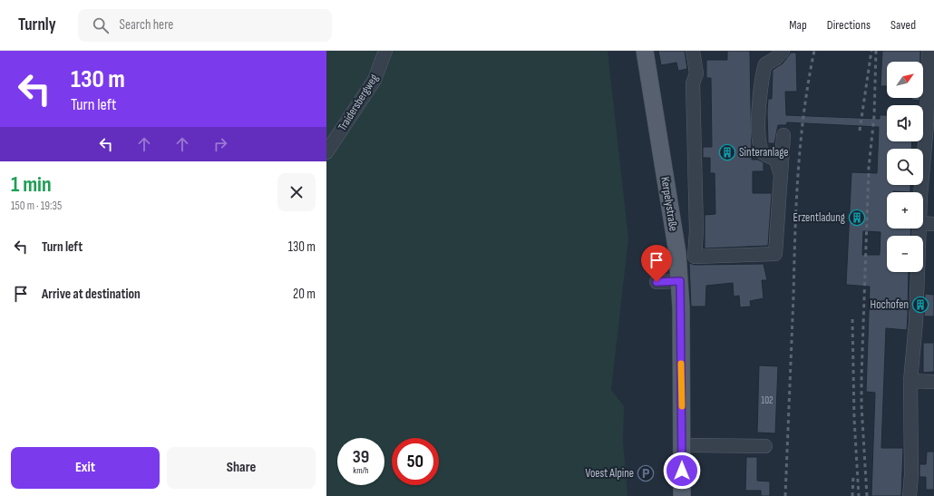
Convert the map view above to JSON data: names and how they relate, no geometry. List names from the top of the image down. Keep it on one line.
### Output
{"streets":{"main road":["Kerpelystraße"],"street":["Traidersbergweg"]},"places":{"building":["Sinteranlage","Erzentladung","Hochofen"],"parking":["Voest Alpine"]},"house_numbers":["102"],"north":"top right","page":{"header":"Turnly","search":"Search here","nav":["Map","Directions","Saved"],"turn":["130 m","Turn left"],"map_buttons":["+","−"],"heading":["1 min","150 m · 19:35"],"list":[{"name":"Turn left","value":"130 m"},{"name":"Arrive at destination","value":"20 m"}],"speed":"39 km/h","limit":"50","buttons":["Exit","Share"]}}
